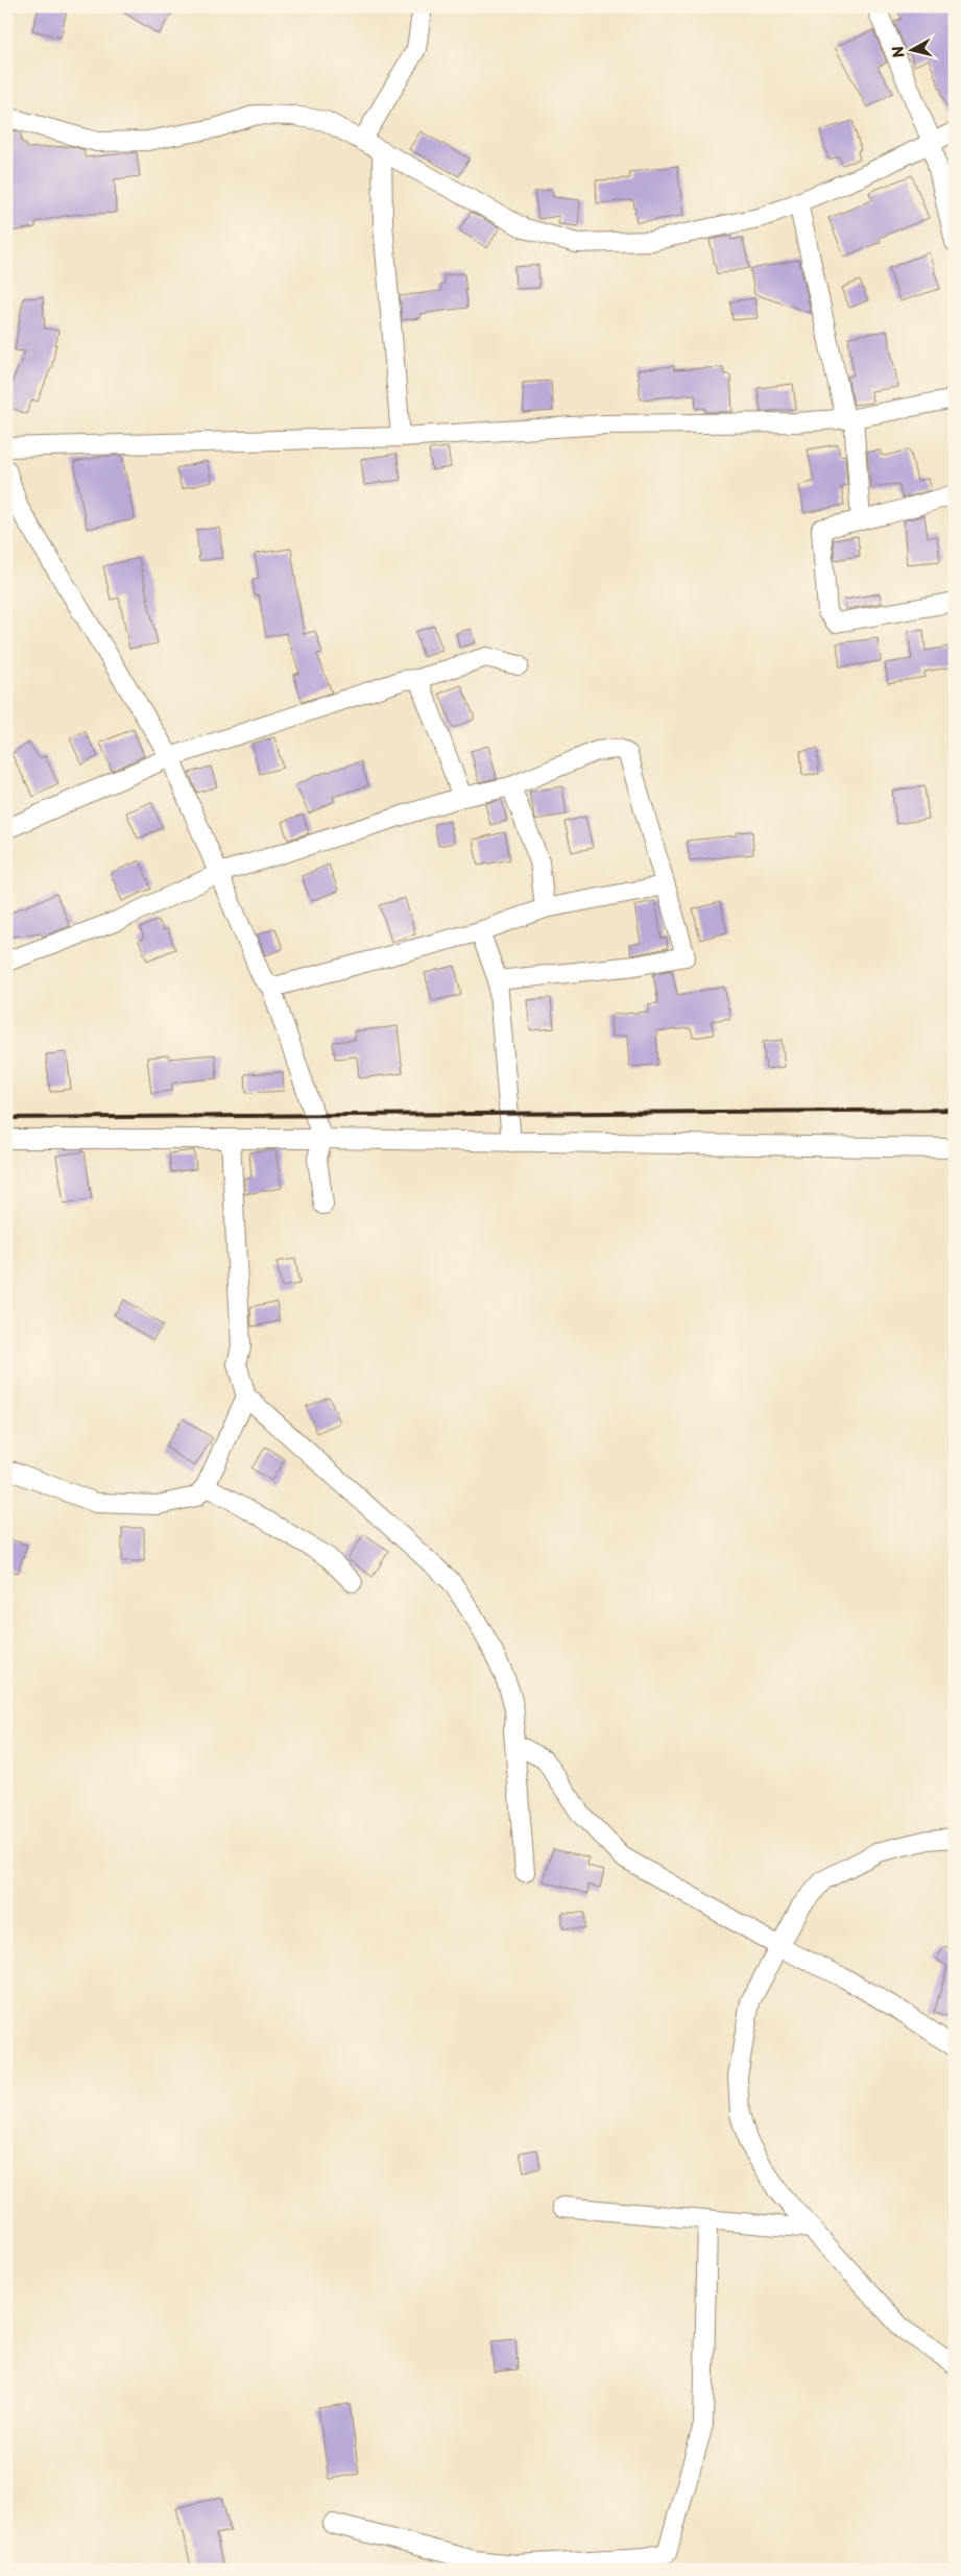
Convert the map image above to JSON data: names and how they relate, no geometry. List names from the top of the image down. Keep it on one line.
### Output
{"north":"left"}
